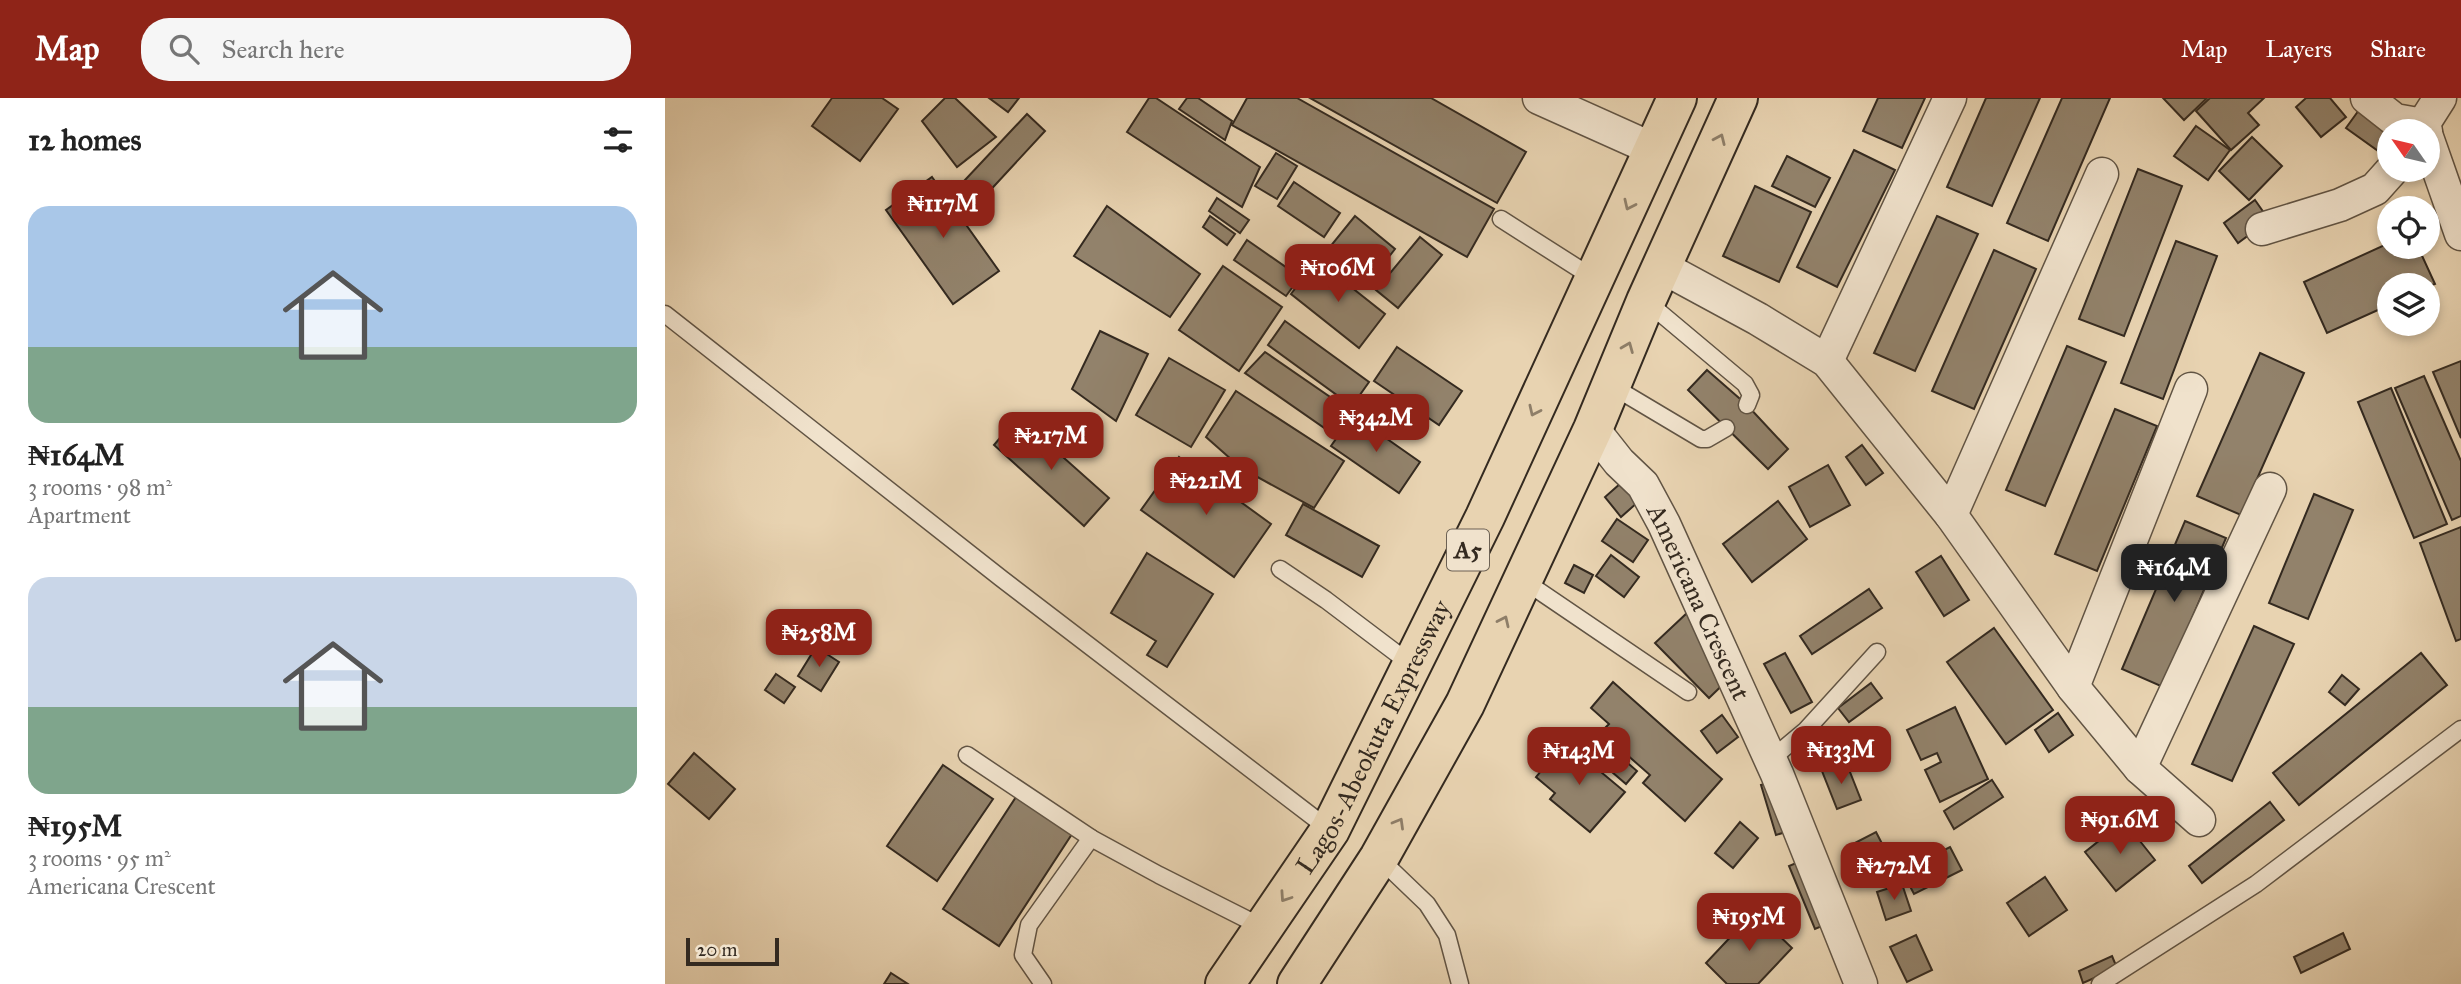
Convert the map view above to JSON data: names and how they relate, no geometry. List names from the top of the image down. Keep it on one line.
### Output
{"streets":{"highway":["A5","Lagos-Abeokuta Expressway"],"street":["Americana Crescent"]},"crossings":[["A5","Americana Crescent"]],"scale_bar":"20 m","north":"top left","page":{"header":"Map","search":"Search here","nav":["Map","Layers","Share"],"heading":"12 homes","price":["₦117M","₦106M","₦342M","₦217M","₦221M","₦164M","₦258M","₦133M","₦143M","₦91.6M","₦272M","₦195M"],"list":[{"name":"₦164M","note":"3 rooms · 98 m² · Apartment"},{"name":"₦195M","note":"3 rooms · 95 m² · Americana Crescent"}],"scale":"20 m"}}
